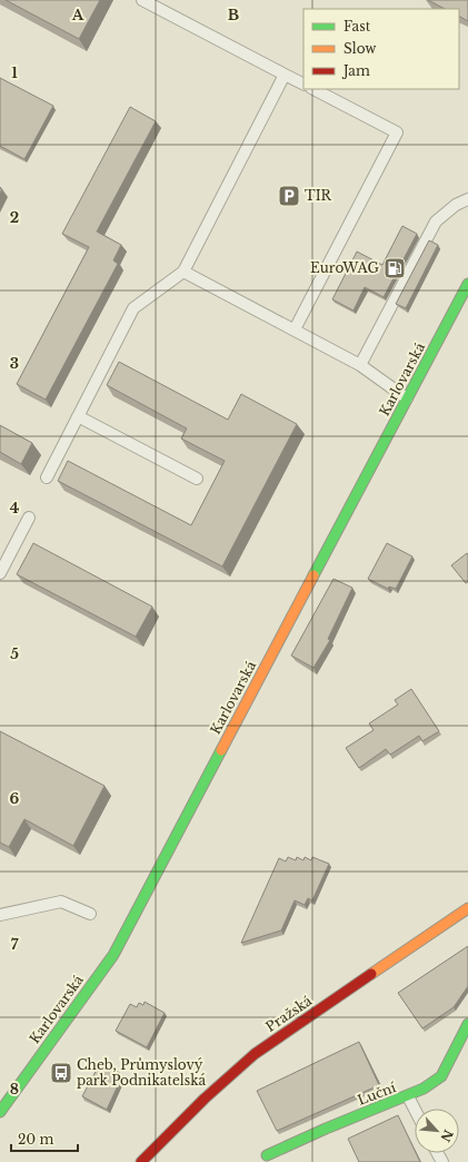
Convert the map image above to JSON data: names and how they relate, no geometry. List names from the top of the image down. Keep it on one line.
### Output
{"streets":{"street":["Karlovarská","Pražská","Luční"]},"places":{"parking":["TIR"],"fuel station":["EuroWAG"],"bus stop":["Cheb, Průmyslový park Podnikatelská"]},"legend":["Fast","Slow","Jam"],"scale_bar":"20 m","north":"bottom right","grid":{"columns":["A","B"],"rows":["1","2","3","4","5","6","7","8"]}}
